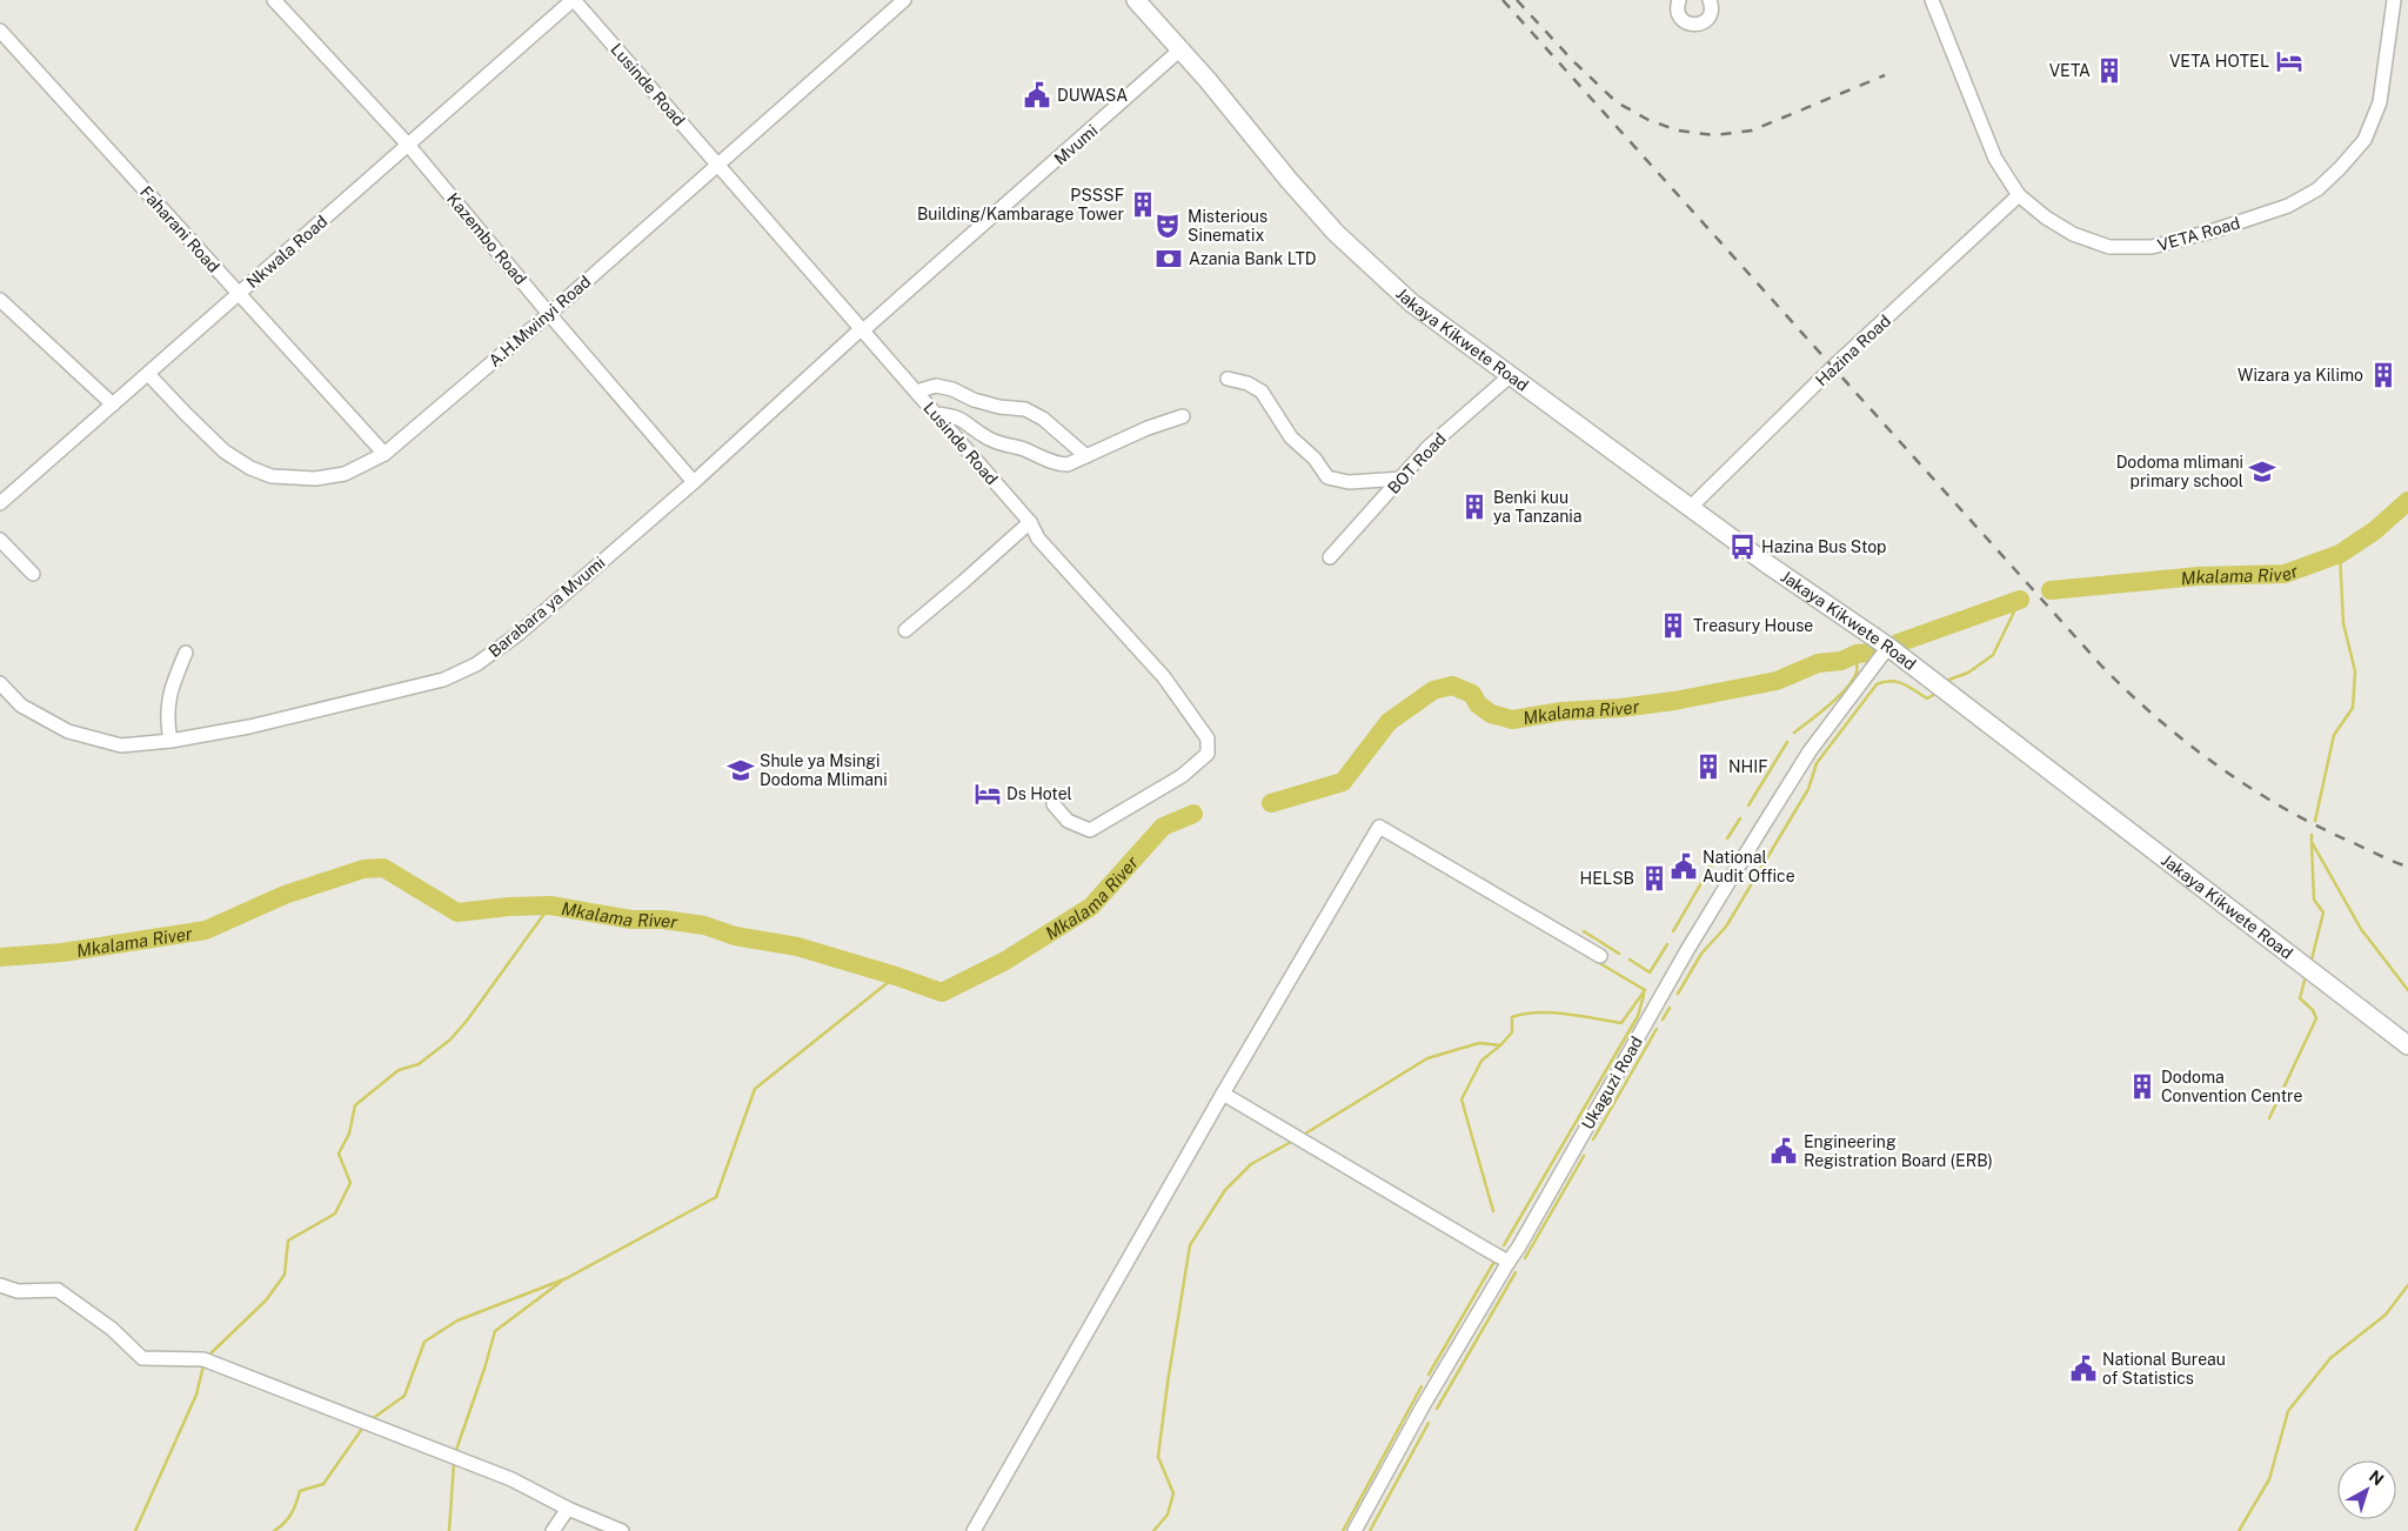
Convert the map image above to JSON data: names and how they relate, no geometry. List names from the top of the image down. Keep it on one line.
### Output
{"streets":{"main road":["Jakaya Kikwete Road"],"street":["Lusinde Road","Mvumi","Faharani Road","VETA Road","Kazembo Road","Nkwala Road","A.H.Mwinyi Road","Hazina Road","BOT Road","Barabara ya Mvumi","Ukaguzi Road"]},"crossings":[["Lusinde Road","Mvumi"],["Lusinde Road","Nkwala Road"],["Lusinde Road","A.H.Mwinyi Road"],["Lusinde Road","Barabara ya Mvumi"],["Mvumi","Jakaya Kikwete Road"],["Mvumi","Barabara ya Mvumi"],["Faharani Road","Nkwala Road"],["Faharani Road","A.H.Mwinyi Road"],["VETA Road","Hazina Road"],["Kazembo Road","Nkwala Road"],["Kazembo Road","A.H.Mwinyi Road"],["Kazembo Road","Barabara ya Mvumi"],["Nkwala Road","A.H.Mwinyi Road"],["Jakaya Kikwete Road","Hazina Road"],["Jakaya Kikwete Road","BOT Road"],["Jakaya Kikwete Road","Ukaguzi Road"]],"water":["Mkalama River"],"places":{"hotel":["VETA HOTEL","Ds Hotel"],"building":["VETA","PSSSF Building/Kambarage Tower","Wizara ya Kilimo","Benki kuu ya Tanzania","Treasury House","NHIF","HELSB","Dodoma Convention Centre"],"public building":["DUWASA","National Audit Office","Engineering Registration Board (ERB)","National Bureau of Statistics"],"theatre":["Misterious Sinematix"],"bank":["Azania Bank LTD"],"school or university":["Dodoma mlimani primary school","Shule ya Msingi Dodoma Mlimani"],"bus stop":["Hazina Bus Stop"]},"north":"top right"}
